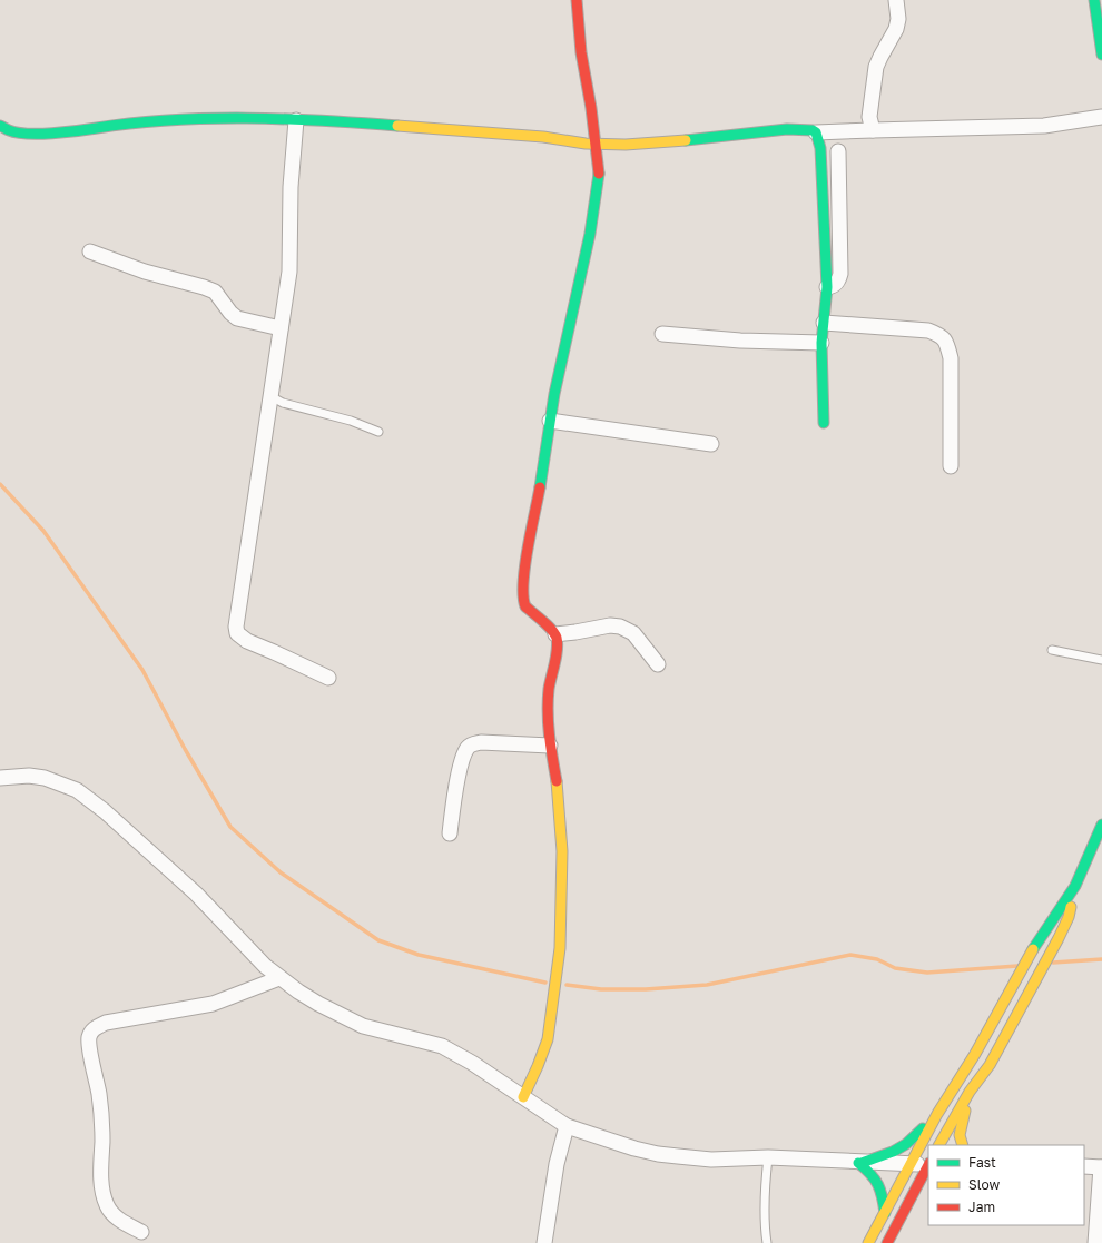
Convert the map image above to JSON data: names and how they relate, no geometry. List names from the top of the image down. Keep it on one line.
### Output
{"legend":["Fast","Slow","Jam"]}
